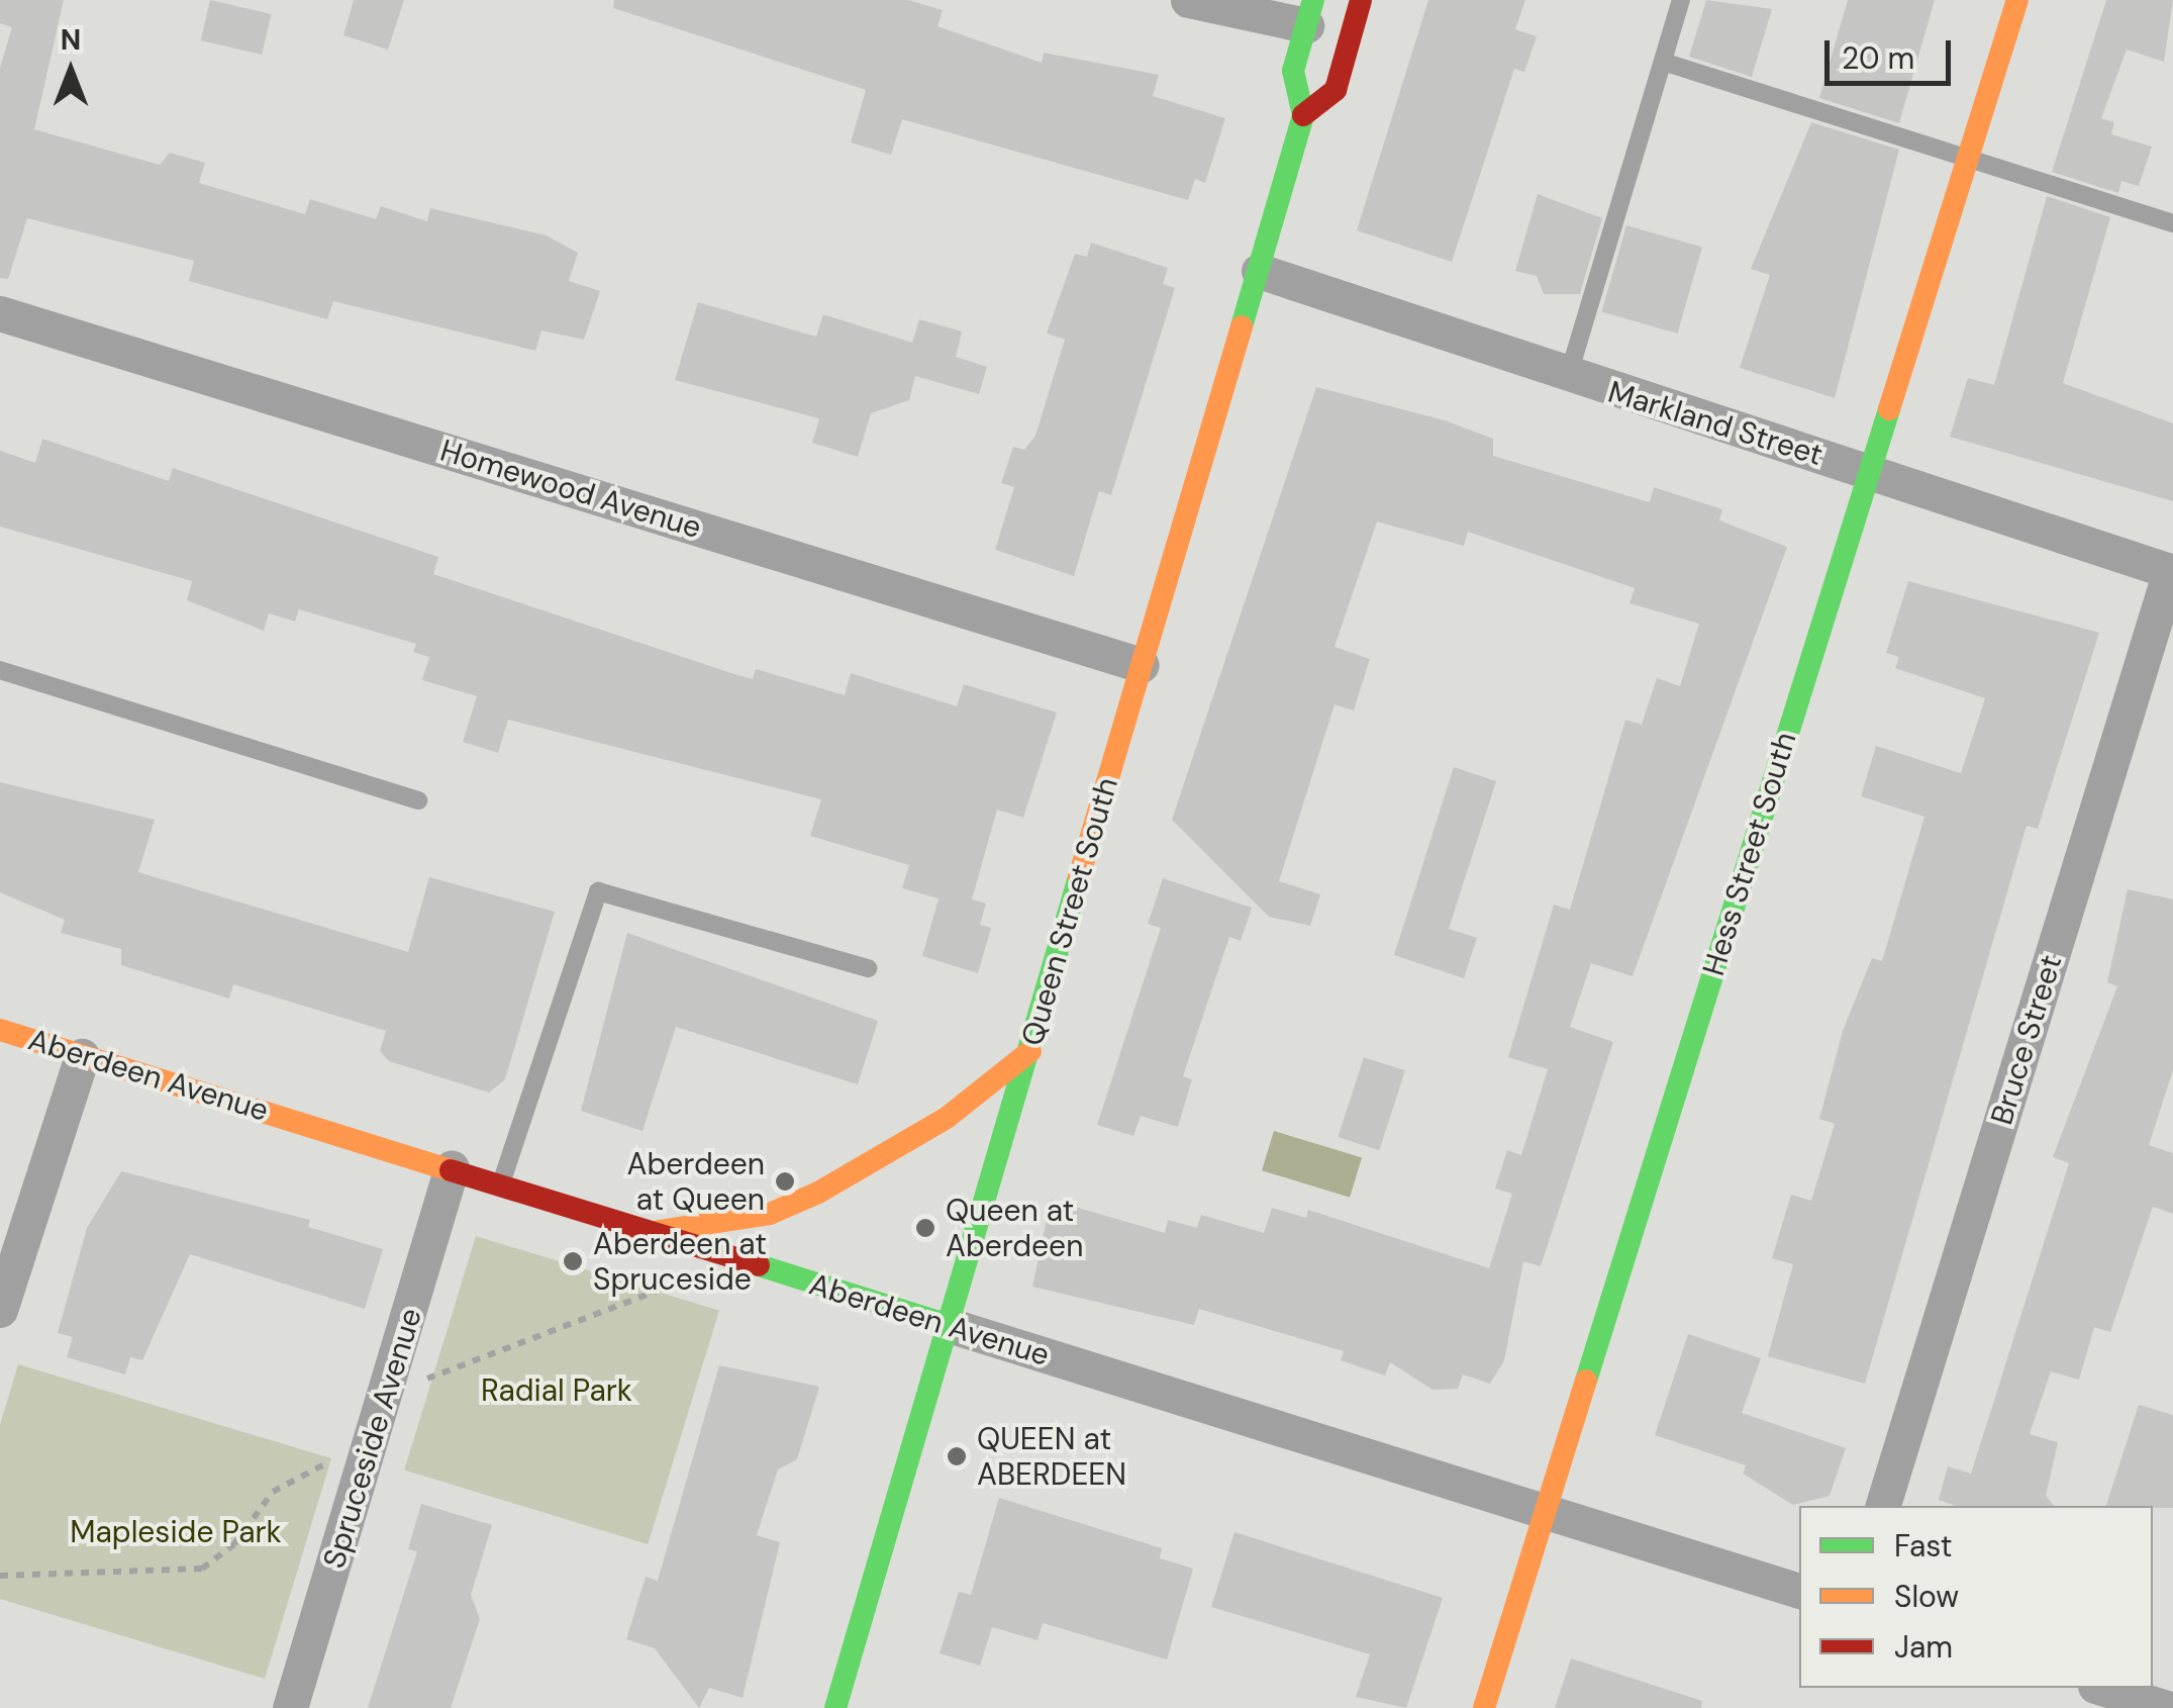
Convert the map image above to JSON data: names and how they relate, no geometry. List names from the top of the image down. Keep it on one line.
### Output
{"streets":{"main road":["Hess Street South","Queen Street South","Aberdeen Avenue"],"street":["Markland Street","Homewood Avenue","Bruce Street","Spruceside Avenue"]},"crossings":[["Markland Street","Hess Street South"],["Markland Street","Queen Street South"],["Markland Street","Bruce Street"],["Homewood Avenue","Queen Street South"],["Hess Street South","Aberdeen Avenue"],["Queen Street South","Aberdeen Avenue"],["Aberdeen Avenue","Spruceside Avenue"]],"parks":["Radial Park","Mapleside Park"],"places":["Aberdeen at Queen","Queen at Aberdeen","Aberdeen at Spruceside","QUEEN at ABERDEEN"],"legend":["Fast","Slow","Jam"],"scale_bar":"20 m","north":"top"}
